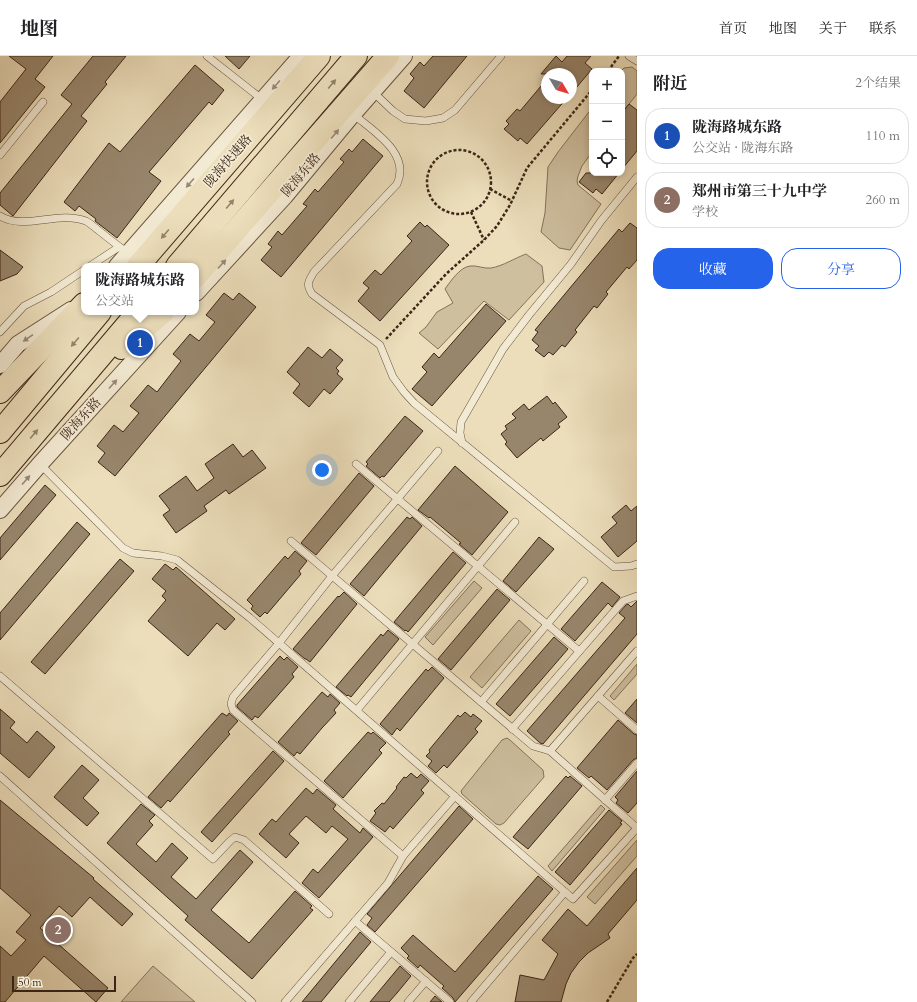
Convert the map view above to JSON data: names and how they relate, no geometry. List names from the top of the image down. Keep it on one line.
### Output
{"streets":{"highway":["陇海快速路"],"street":["陇海东路"]},"scale_bar":"50 m","north":"bottom right","page":{"header":"地图","nav":["首页","地图","关于","联系"],"heading":["附近","2个结果"],"map_buttons":["+","−"],"list":[{"mark":"1","name":"陇海路城东路","note":"公交站 · 陇海东路","value":"110 m"},{"mark":"2","name":"郑州市第三十九中学","note":"学校","value":"260 m"}],"buttons":["收藏","分享"],"popup":["陇海路城东路","公交站"],"pins":["1","2"],"scale":"50 m"}}
